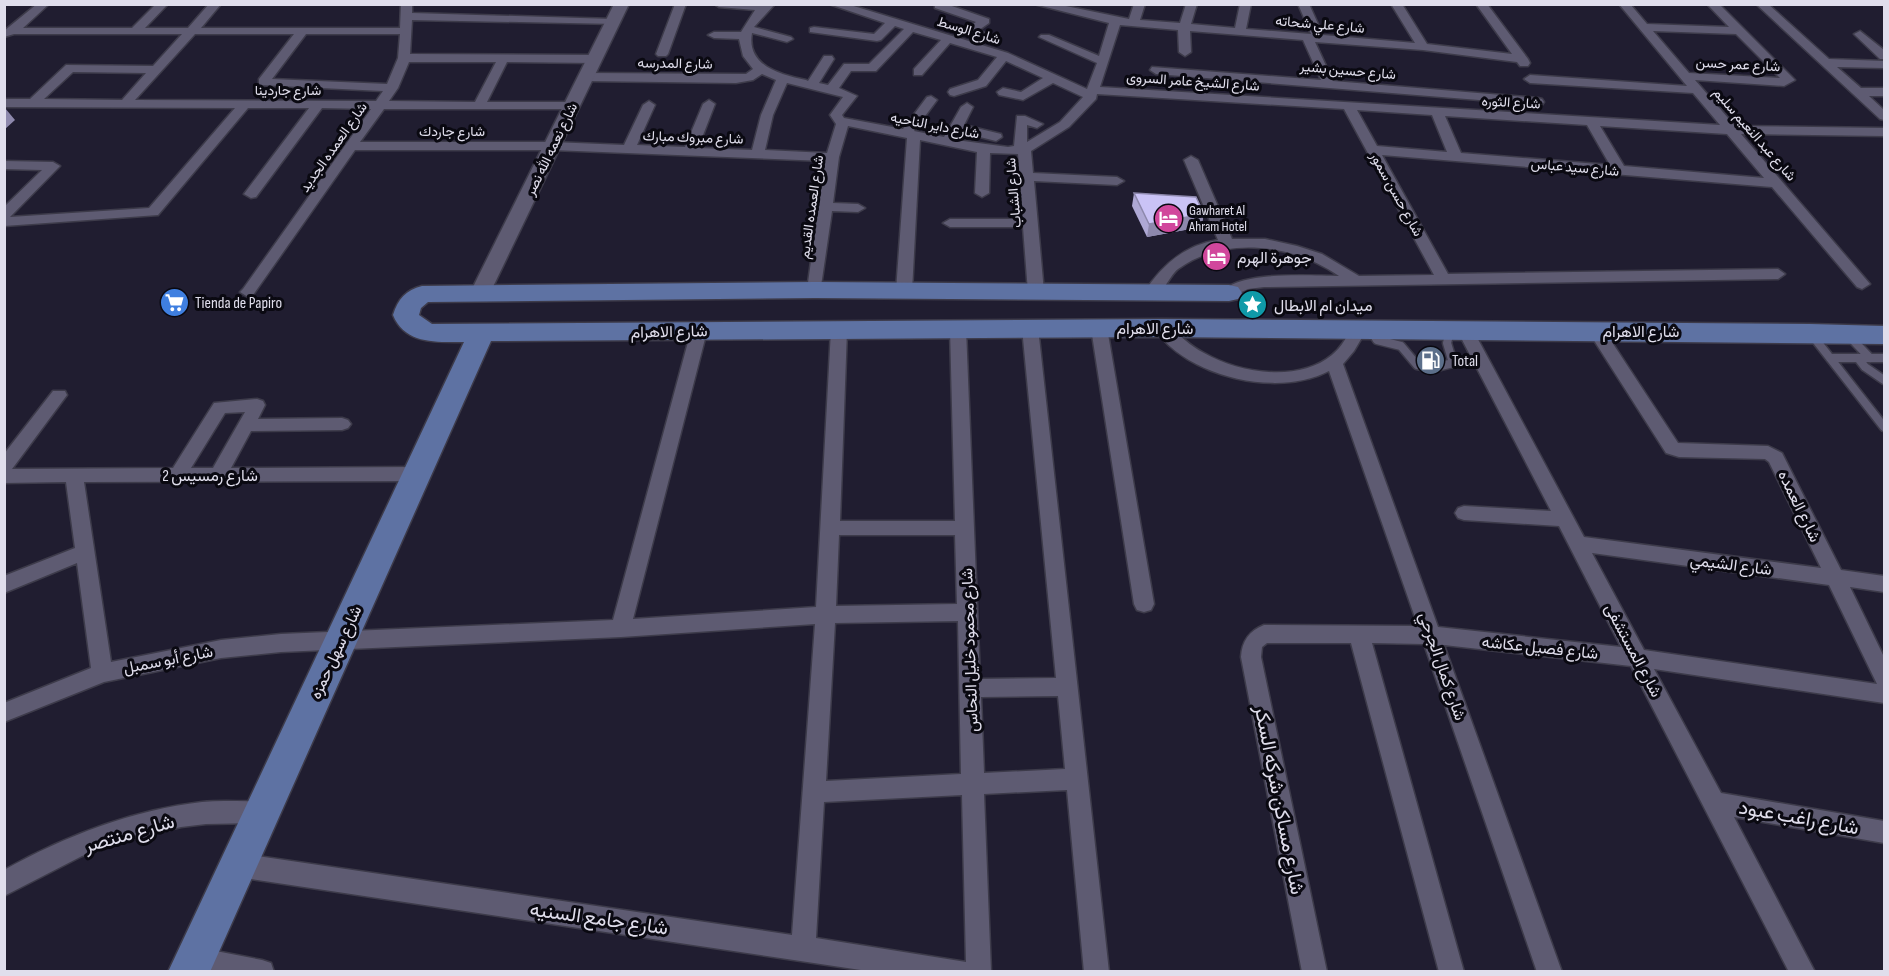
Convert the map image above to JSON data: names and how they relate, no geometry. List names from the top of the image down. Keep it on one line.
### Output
{"streets":{"main road":["شارع الاهرام","شارع سهل حمزه"],"street":["شارع علي شحاته","شارع الوسط","شارع المدرسه","شارع عمر حسن","شارع حسين بشير","شارع الشيخ عامر السروى","شارع جاردينا","شارع الثوره","شارع داير الناحيه","شارع جاردك","شارع عبد النعيم سليم","شارع مبروك مبارك","شارع العمده الجديد","شارع نعمه الله نصر","شارع سيد عباس","شارع الشباب","شارع حسن سمور","شارع العمده القديم","شارع رمسيس 2","شارع العمده","شارع الشيمي","شارع فصيل عكاشه","شارع محمود خليل النحاس","شارع المستشفى","شارع أبو سمبل","شارع كمال الجرحي","شارع مساكن شركه السكر","شارع راغب عبود","شارع منتصر","شارع جامع السنيه"]},"crossings":[["شارع علي شحاته","شارع الشباب"],["شارع الوسط","شارع الشيخ عامر السروى"],["شارع الوسط","شارع الشباب"],["شارع المدرسه","شارع نعمه الله نصر"],["شارع المدرسه","شارع العمده القديم"],["شارع عمر حسن","شارع عبد النعيم سليم"],["شارع الشيخ عامر السروى","شارع الثوره"],["شارع الشيخ عامر السروى","شارع الشباب"],["شارع جاردينا","شارع العمده الجديد"],["شارع جاردينا","شارع نعمه الله نصر"],["شارع الثوره","شارع عبد النعيم سليم"],["شارع الثوره","شارع حسن سمور"],["شارع داير الناحيه","شارع الشباب"],["شارع داير الناحيه","شارع العمده القديم"],["شارع جاردك","شارع مبروك مبارك"],["شارع جاردك","شارع العمده الجديد"],["شارع جاردك","شارع نعمه الله نصر"],["شارع عبد النعيم سليم","شارع سيد عباس"],["شارع مبروك مبارك","شارع نعمه الله نصر"],["شارع مبروك مبارك","شارع العمده القديم"],["شارع نعمه الله نصر","شارع الاهرام"],["شارع سيد عباس","شارع حسن سمور"],["شارع الشباب","شارع الاهرام"],["شارع العمده القديم","شارع الاهرام"],["شارع الاهرام","شارع العمده"],["شارع الاهرام","شارع محمود خليل النحاس"],["شارع الاهرام","شارع المستشفى"],["شارع الاهرام","شارع سهل حمزه"],["شارع رمسيس 2","شارع سهل حمزه"],["شارع العمده","شارع الشيمي"],["شارع الشيمي","شارع المستشفى"],["شارع فصيل عكاشه","شارع المستشفى"],["شارع فصيل عكاشه","شارع كمال الجرحي"],["شارع فصيل عكاشه","شارع مساكن شركه السكر"],["شارع محمود خليل النحاس","شارع أبو سمبل"],["شارع المستشفى","شارع راغب عبود"],["شارع سهل حمزه","شارع أبو سمبل"],["شارع سهل حمزه","شارع منتصر"],["شارع سهل حمزه","شارع جامع السنيه"]],"places":{"hotel":["Gawharet Al Ahram Hotel","جوهرة الهرم"],"supermarket":["Tienda de Papiro"],"place":["ميدان ام الابطال"],"fuel station":["Total"]}}
